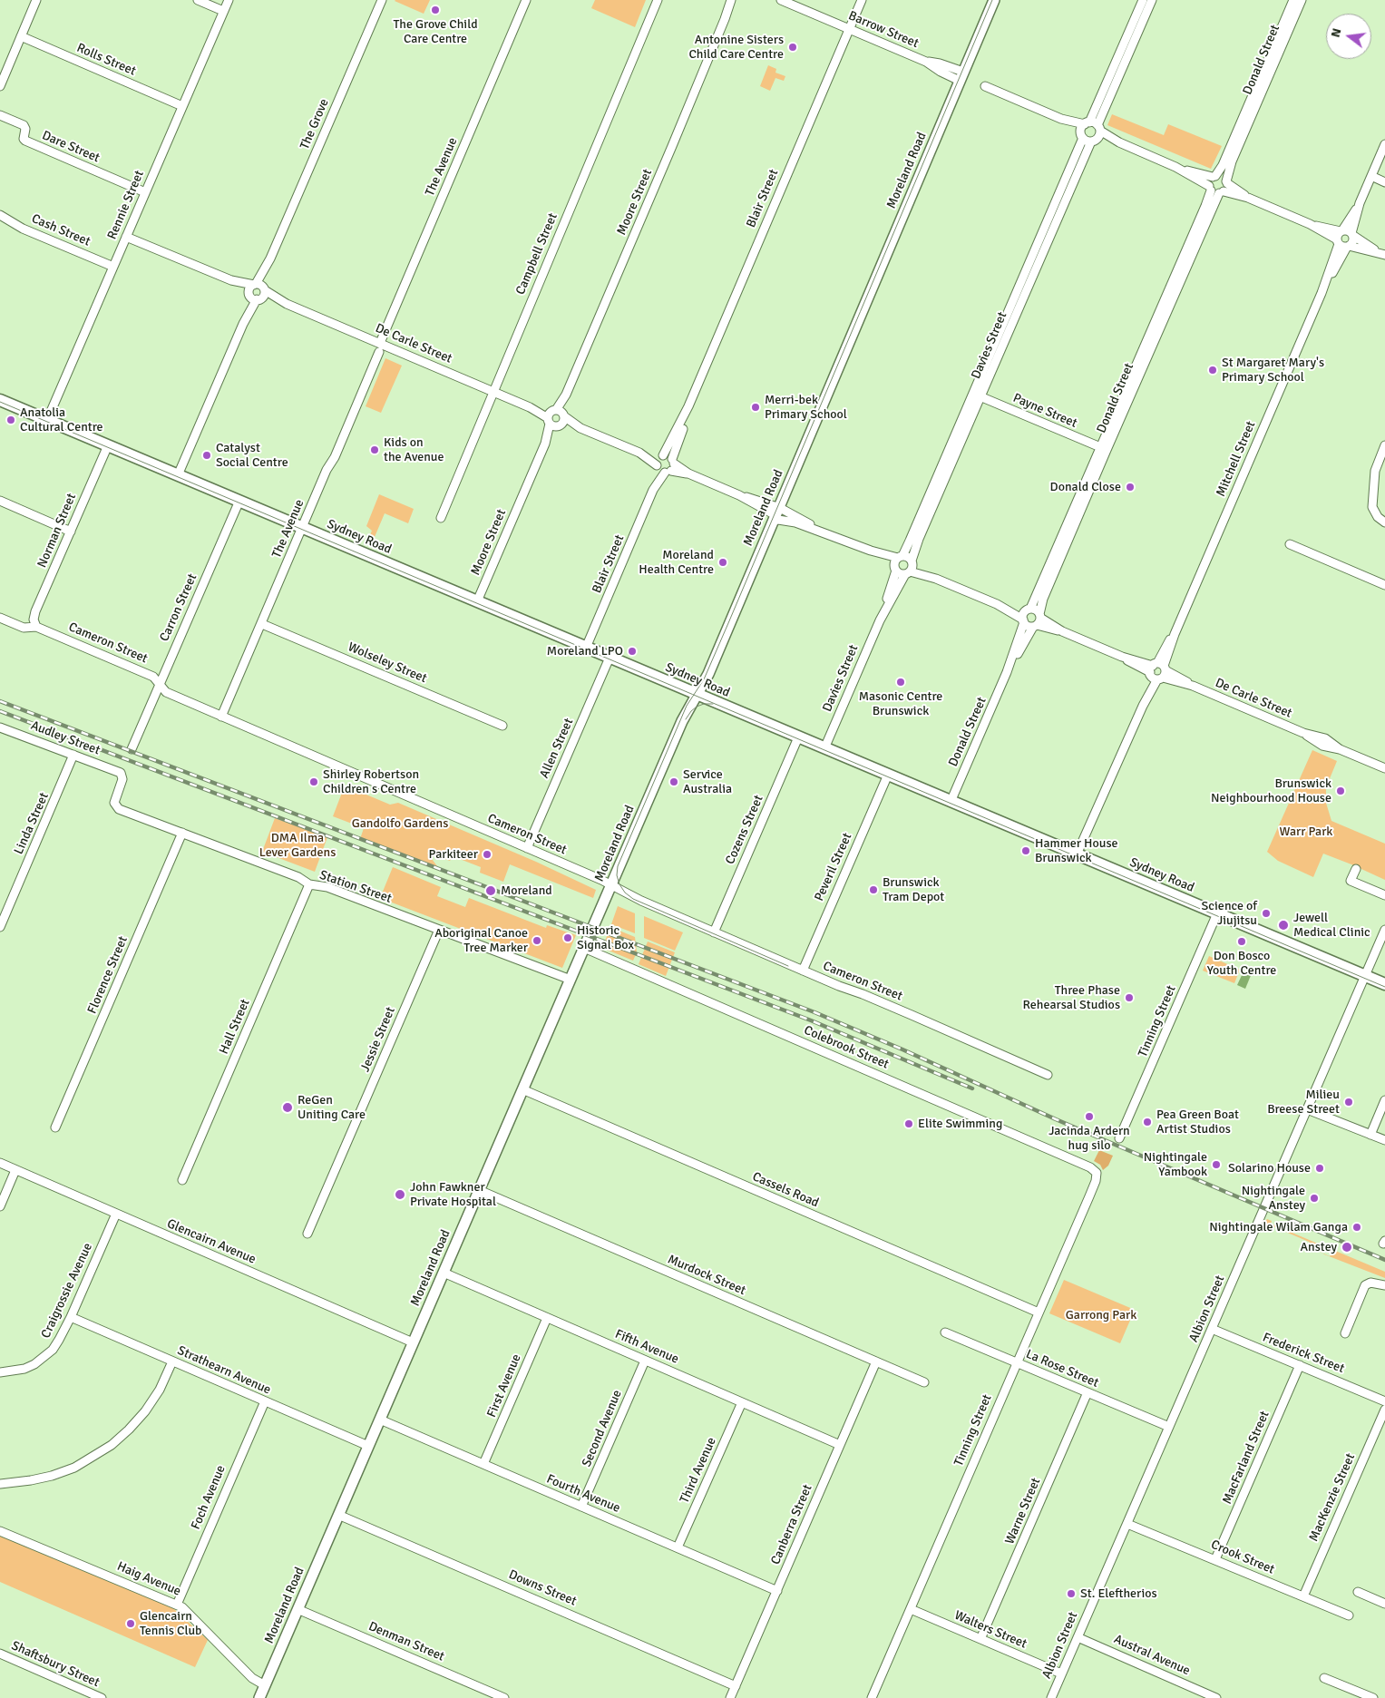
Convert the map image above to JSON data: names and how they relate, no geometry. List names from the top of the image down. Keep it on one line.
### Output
{"streets":{"highway":["Sydney Road"],"main road":["Moreland Road"],"street":["Barrow Street","Rolls Street","Donald Street","The Grove","Dare Street","The Avenue","Blair Street","Moore Street","Rennie Street","Cash Street","Campbell Street","De Carle Street","Davies Street","Payne Street","Mitchell Street","Norman Street","Carron Street","Cameron Street","Wolseley Street","Audley Street","Allen Street","Linda Street","Cozens Street","Peveril Street","Station Street","Florence Street","Tinning Street","Hall Street","Jessie Street","Colebrook Street","Cassels Road","Glencairn Avenue","Murdock Street","Craigrossie Avenue","Albion Street","Fifth Avenue","Frederick Street","La Rose Street","Strathearn Avenue","First Avenue","Second Avenue","MacFarland Street","Third Avenue","Fourth Avenue","Foch Avenue","MacKenzie Street","Warne Street","Canberra Street","Crook Street","Haig Avenue","Downs Street","Walters Street","Denman Street","Austral Avenue","Shaftsbury Street"]},"crossings":[["Barrow Street","Moreland Road"],["Barrow Street","Blair Street"],["Rolls Street","Rennie Street"],["Donald Street","De Carle Street"],["Donald Street","Payne Street"],["Donald Street","Sydney Road"],["The Grove","De Carle Street"],["Dare Street","Rennie Street"],["The Avenue","De Carle Street"],["The Avenue","Sydney Road"],["The Avenue","Cameron Street"],["The Avenue","Wolseley Street"],["Moreland Road","Sydney Road"],["Moreland Road","Cameron Street"],["Moreland Road","Station Street"],["Moreland Road","Colebrook Street"],["Moreland Road","Cassels Road"],["Moreland Road","Glencairn Avenue"],["Moreland Road","Murdock Street"],["Moreland Road","Fifth Avenue"],["Moreland Road","Strathearn Avenue"],["Moreland Road","Fourth Avenue"],["Moreland Road","Haig Avenue"],["Moreland Road","Downs Street"],["Moreland Road","Denman Street"],["Blair Street","De Carle Street"],["Blair Street","Sydney Road"],["Moore Street","De Carle Street"],["Moore Street","Sydney Road"],["Rennie Street","Cash Street"],["Rennie Street","De Carle Street"],["Rennie Street","Sydney Road"],["Campbell Street","De Carle Street"],["De Carle Street","Mitchell Street"],["Davies Street","Payne Street"],["Davies Street","Sydney Road"],["Mitchell Street","Sydney Road"],["Norman Street","Sydney Road"],["Norman Street","Cameron Street"],["Sydney Road","Carron Street"],["Sydney Road","Allen Street"],["Sydney Road","Cozens Street"],["Sydney Road","Peveril Street"],["Sydney Road","Tinning Street"],["Sydney Road","Albion Street"],["Carron Street","Cameron Street"],["Cameron Street","Allen Street"],["Cameron Street","Cozens Street"],["Cameron Street","Peveril Street"],["Audley Street","Linda Street"],["Audley Street","Station Street"],["Station Street","Florence Street"],["Station Street","Hall Street"],["Station Street","Jessie Street"],["Tinning Street","Colebrook Street"],["Tinning Street","Cassels Road"],["Tinning Street","La Rose Street"],["Tinning Street","Walters Street"],["Glencairn Avenue","Craigrossie Avenue"],["Murdock Street","Canberra Street"],["Craigrossie Avenue","Strathearn Avenue"],["Albion Street","Frederick Street"],["Albion Street","La Rose Street"],["Albion Street","Crook Street"],["Albion Street","Walters Street"],["Albion Street","Austral Avenue"],["Fifth Avenue","First Avenue"],["Fifth Avenue","Second Avenue"],["Fifth Avenue","Third Avenue"],["Fifth Avenue","Canberra Street"],["Frederick Street","MacFarland Street"],["La Rose Street","Warne Street"],["Strathearn Avenue","Foch Avenue"],["First Avenue","Fourth Avenue"],["Second Avenue","Fourth Avenue"],["MacFarland Street","Crook Street"],["Third Avenue","Fourth Avenue"],["Fourth Avenue","Canberra Street"],["Foch Avenue","Haig Avenue"],["MacKenzie Street","Crook Street"],["Warne Street","Walters Street"],["Canberra Street","Downs Street"]],"parks":["Gandolfo Gardens","Warr Park","DMA Ilma Lever Gardens","Garrong Park"],"places":["The Grove Child Care Centre","Antonine Sisters Child Care Centre","St Margaret Mary's Primary School","Merri-bek Primary School","Anatolia Cultural Centre","Kids on the Avenue","Catalyst Social Centre","Donald Close","Moreland Health Centre","Moreland LPO","Masonic Centre Brunswick","Shirley Robertson Children s Centre","Service Australia","Brunswick Neighbourhood House","Hammer House Brunswick","Parkiteer","Brunswick Tram Depot","Moreland","Science of Jiujitsu","Jewell Medical Clinic","Historic Signal Box","Aboriginal Canoe Tree Marker","Don Bosco Youth Centre","Three Phase Rehearsal Studios","Milieu Breese Street","ReGen Uniting Care","Jacinda Ardern hug silo","Pea Green Boat Artist Studios","Elite Swimming","Nightingale Yambook","Solarino House","John Fawkner Private Hospital","Nightingale Anstey","Nightingale Wilam Ganga","Anstey","St. Eleftherios","Glencairn Tennis Club"],"north":"left"}
